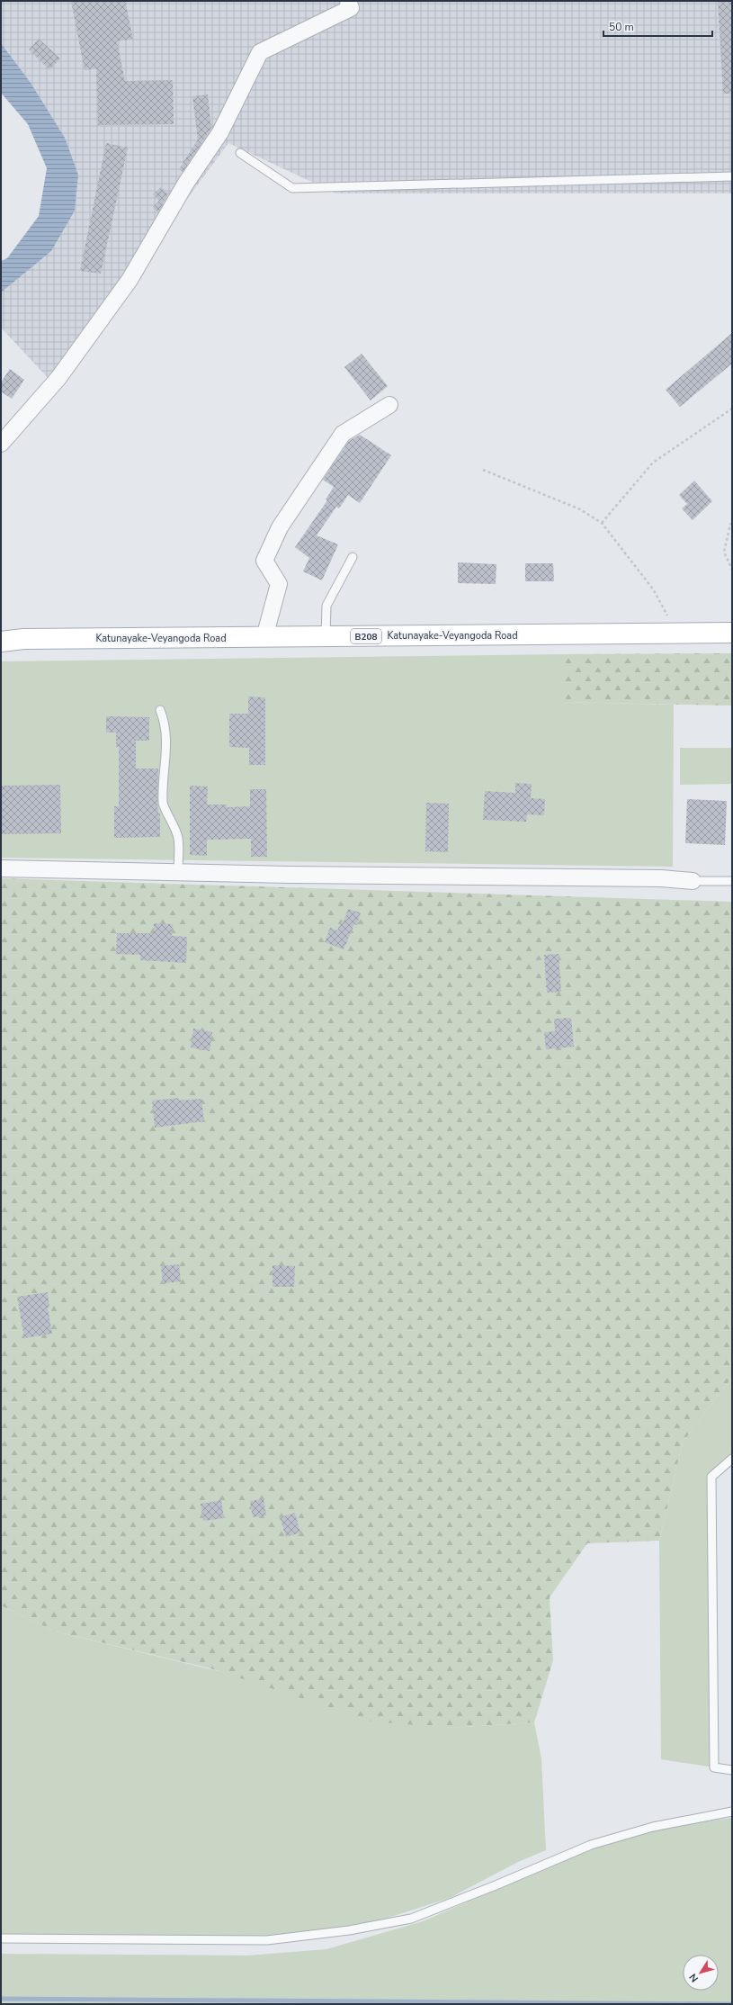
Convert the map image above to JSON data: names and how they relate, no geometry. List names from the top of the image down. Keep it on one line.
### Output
{"streets":{"main road":["Katunayake-Veyangoda Road","B208"]},"scale_bar":"50 m","north":"bottom left"}
